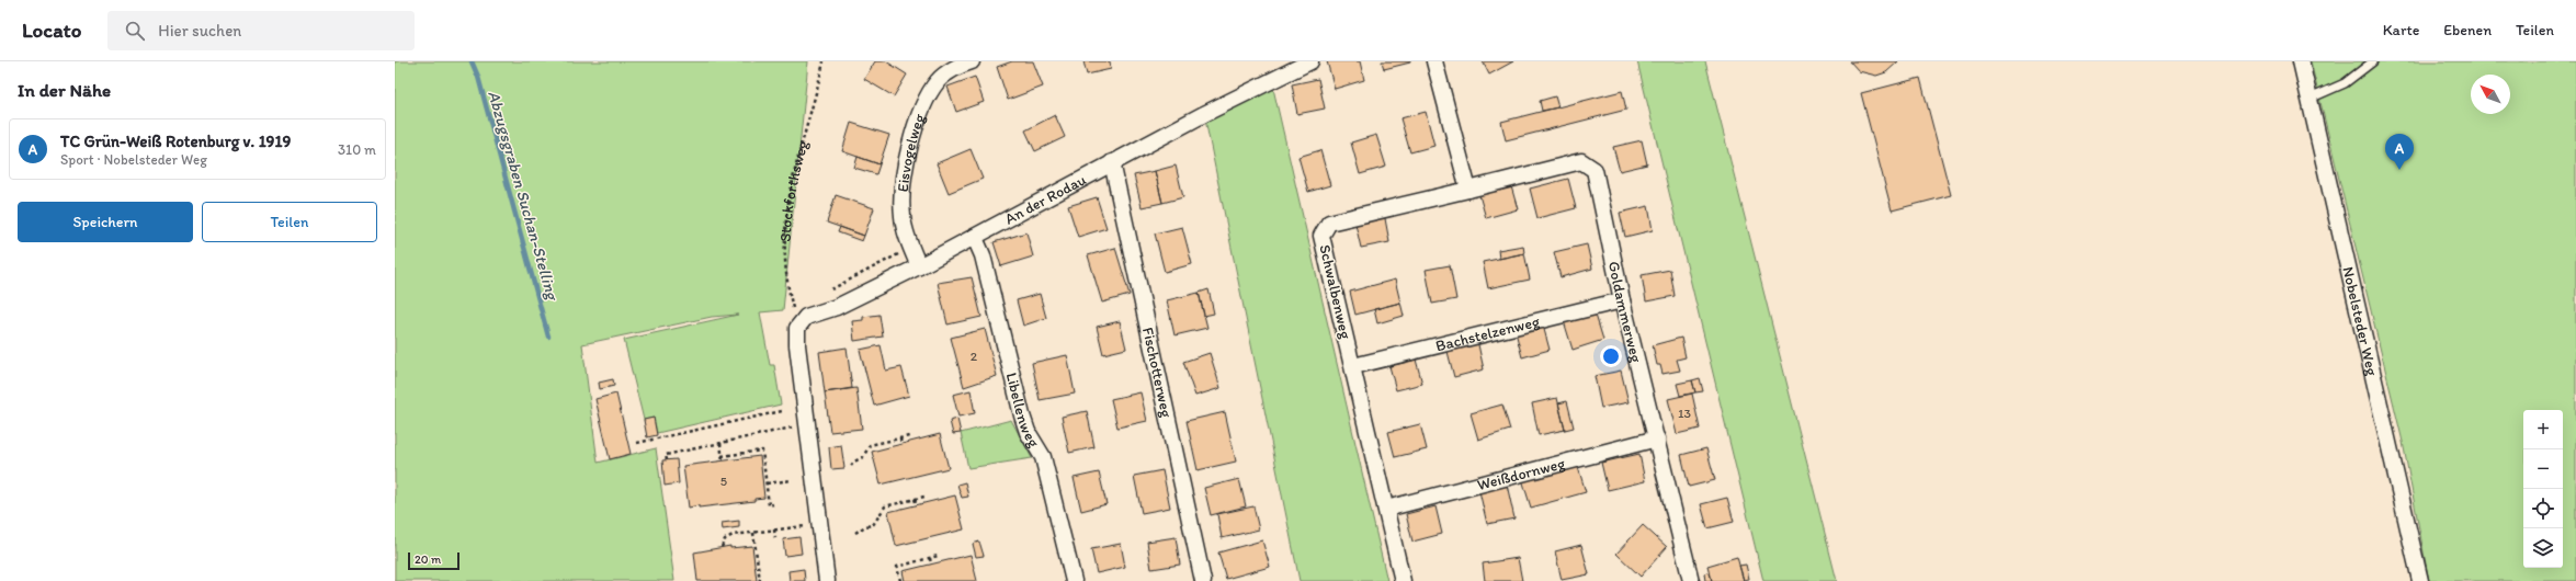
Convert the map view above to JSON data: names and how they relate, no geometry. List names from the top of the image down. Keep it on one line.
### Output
{"streets":{"street":["Eisvogelweg","An der Rodau","Schwalbenweg","Goldammerweg","Nobelsteder Weg","Bachstelzenweg","Fischotterweg","Libellenweg","Weißdornweg"],"path":["Stockforthsweg"]},"crossings":[["Eisvogelweg","An der Rodau"],["Stockforthsweg","An der Rodau"],["An der Rodau","Fischotterweg"],["An der Rodau","Libellenweg"],["Schwalbenweg","Goldammerweg"],["Schwalbenweg","Bachstelzenweg"],["Schwalbenweg","Weißdornweg"],["Goldammerweg","Bachstelzenweg"],["Goldammerweg","Weißdornweg"]],"water":["Abzugsgraben Suchan-Stelling"],"house_numbers":["2","13","5"],"scale_bar":"20 m","north":"top left","page":{"header":"Locato","search":"Hier suchen","nav":["Karte","Ebenen","Teilen"],"heading":"In der Nähe","list":[{"mark":"A","name":"TC Grün-Weiß Rotenburg v. 1919","note":"Sport · Nobelsteder Weg","value":"310 m"}],"pins":"A","buttons":["Speichern","Teilen"],"map_buttons":["+","−"],"scale":"20 m"}}
